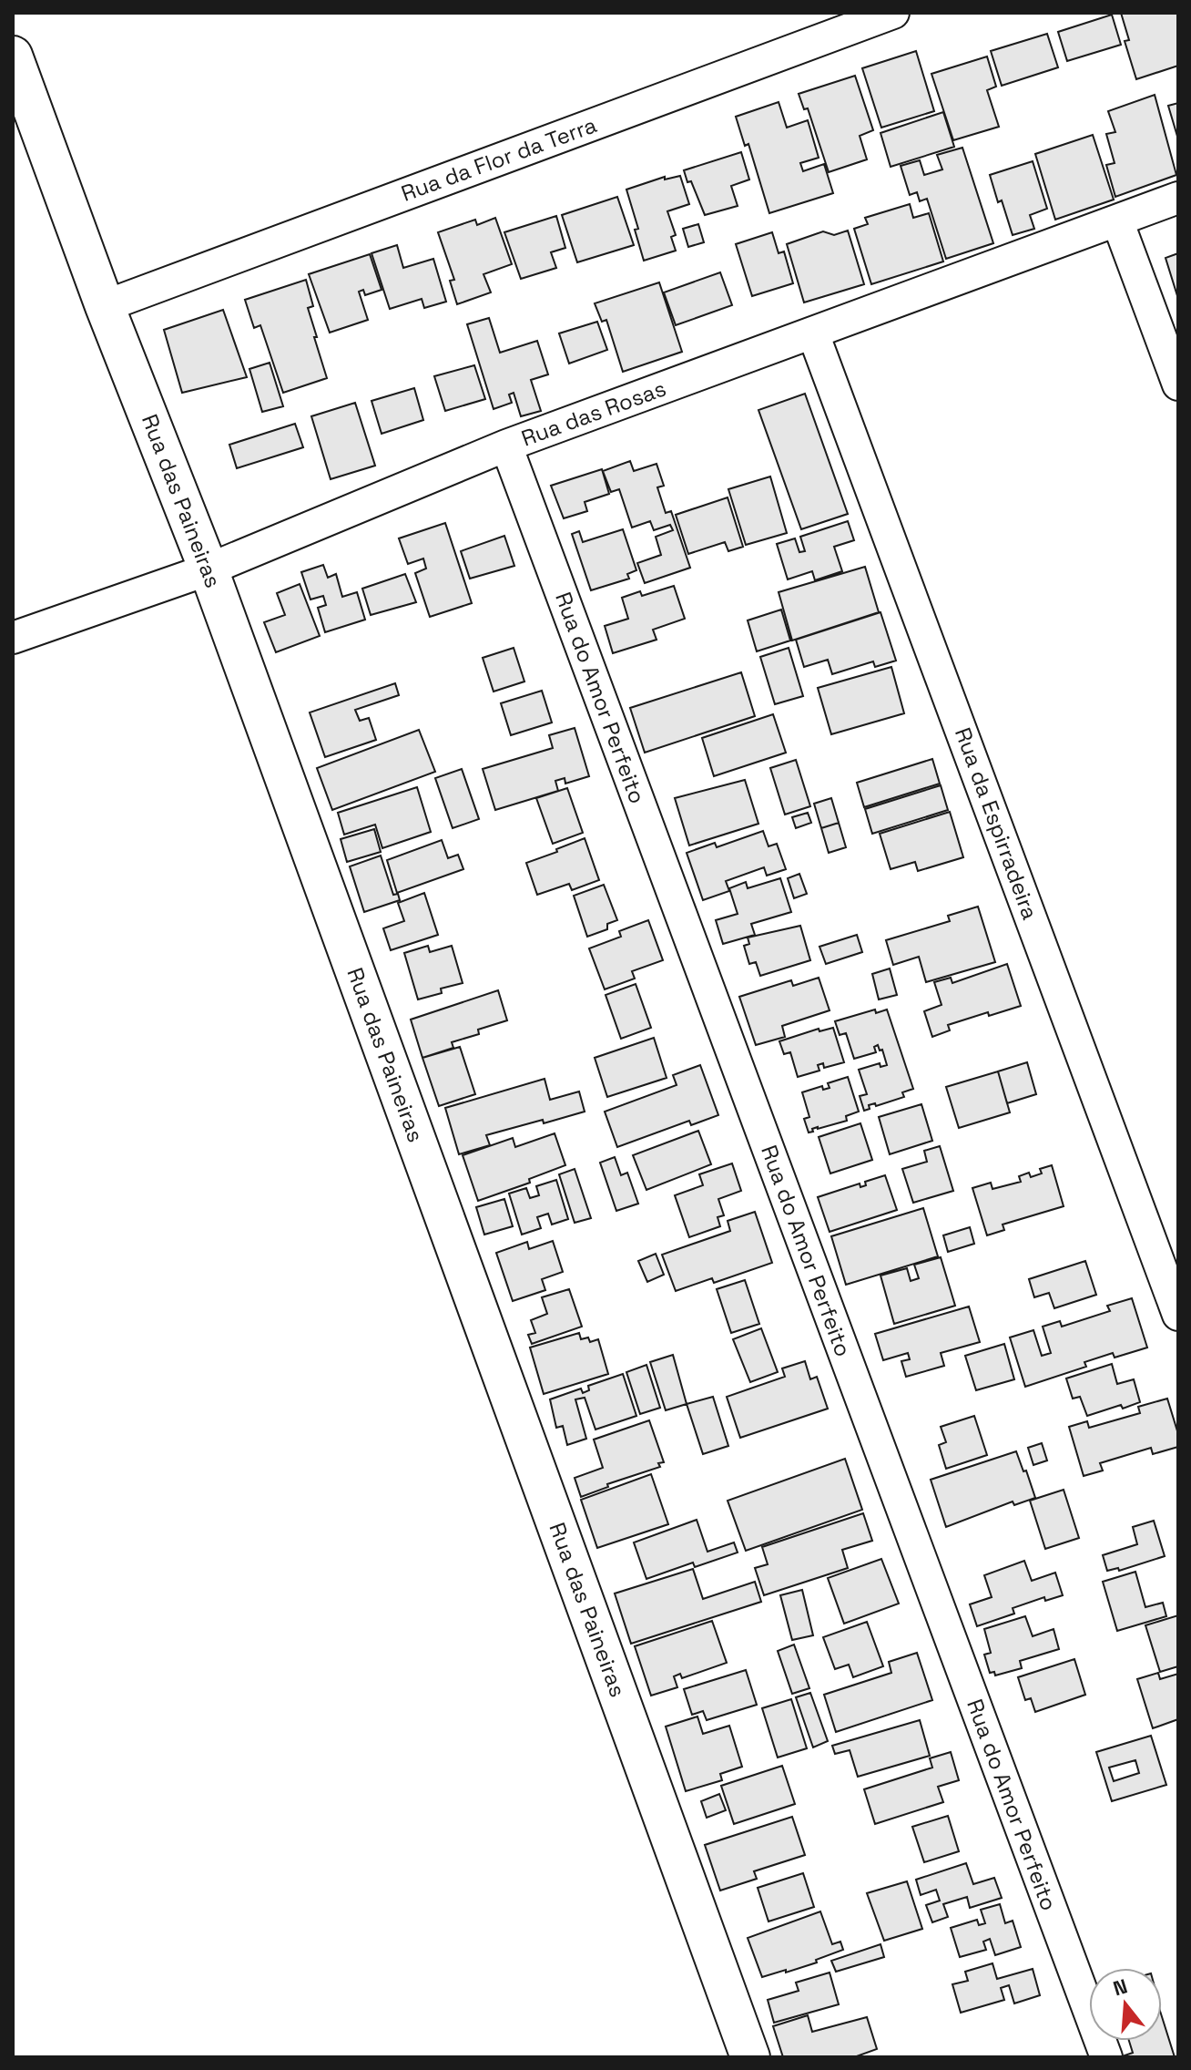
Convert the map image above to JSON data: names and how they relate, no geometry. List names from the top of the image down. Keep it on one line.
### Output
{"streets":{"street":["Rua da Flor da Terra","Rua das Rosas","Rua das Paineiras","Rua do Amor Perfeito","Rua da Espirradeira"]},"crossings":[["Rua da Flor da Terra","Rua das Paineiras"],["Rua das Rosas","Rua das Paineiras"],["Rua das Rosas","Rua do Amor Perfeito"],["Rua das Rosas","Rua da Espirradeira"]],"north":"top"}
